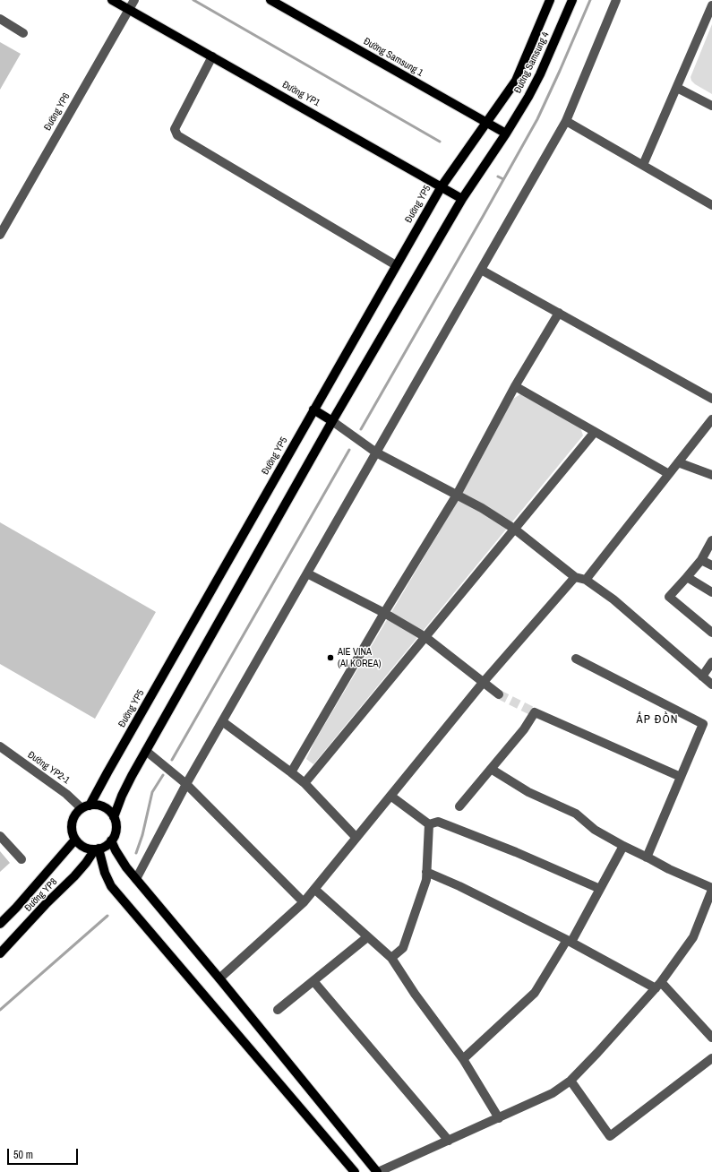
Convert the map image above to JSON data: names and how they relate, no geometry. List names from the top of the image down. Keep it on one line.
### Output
{"streets":{"main road":["Đường Samsung 1","Đường Samsung 4","Đường YP1","Đường YP5","Đường YP8"],"street":["Đường YP6","Đường YP2-1"]},"crossings":[["Đường Samsung 1","Đường Samsung 4"],["Đường Samsung 1","Đường YP5"],["Đường Samsung 4","Đường YP5"],["Đường YP1","Đường YP6"],["Đường YP1","Đường YP5"],["Đường YP5","Đường YP2-1"],["Đường YP5","Đường YP8"],["Đường YP2-1","Đường YP8"]],"districts":["ẤP ĐỒN"],"places":["AIE VINA (AI KOREA)"],"scale_bar":"50 m"}
